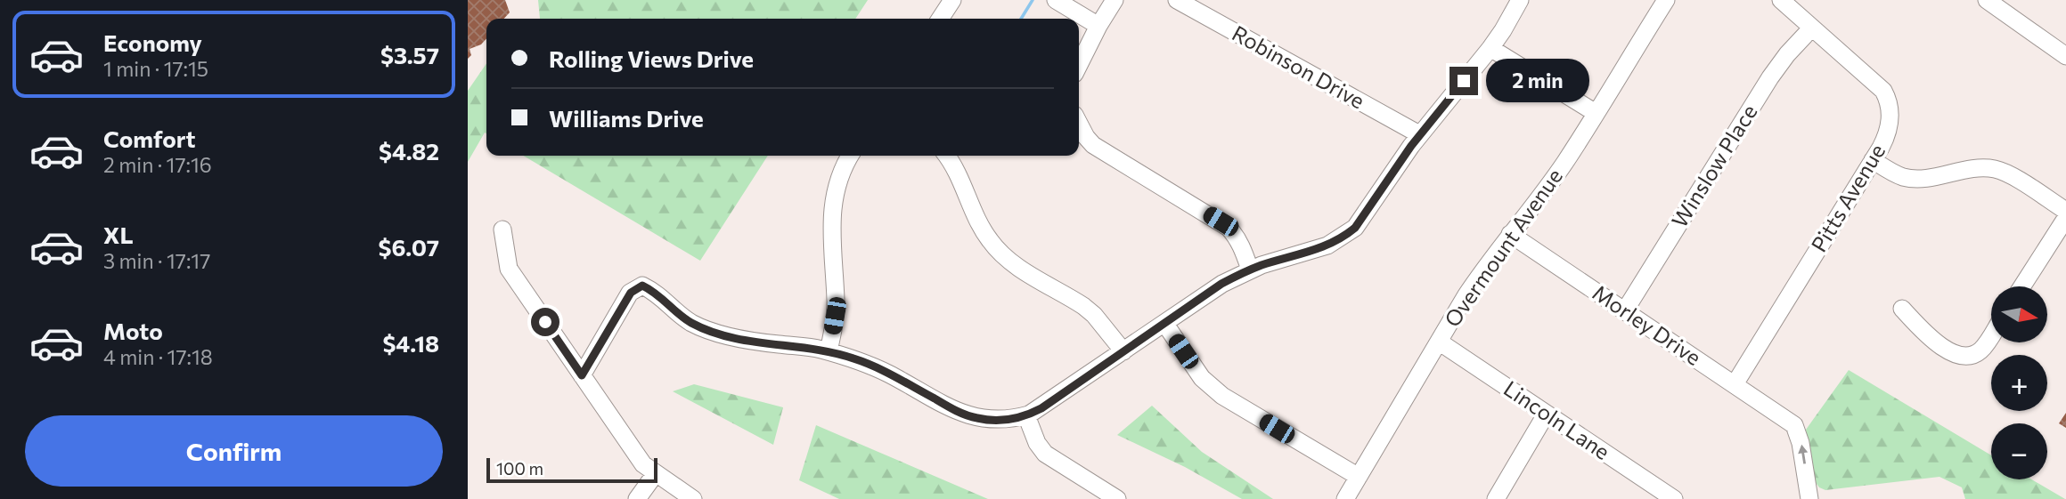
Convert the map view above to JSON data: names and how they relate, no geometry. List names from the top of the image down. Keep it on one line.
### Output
{"streets":{"street":["Robinson Drive","Winslow Place","Pitts Avenue","Overmount Avenue","Morley Drive","Lincoln Lane"]},"crossings":[["Winslow Place","Pitts Avenue"],["Winslow Place","Morley Drive"],["Pitts Avenue","Morley Drive"],["Overmount Avenue","Morley Drive"],["Overmount Avenue","Lincoln Lane"]],"scale_bar":"100 m","north":"right","page":{"list":[{"name":"Economy","note":"1 min · 17:15","value":"$3.57"},{"name":"Comfort","note":"2 min · 17:16","value":"$4.82"},{"name":"XL","note":"3 min · 17:17","value":"$6.07"},{"name":"Moto","note":"4 min · 17:18","value":"$4.18"}],"banner":["Rolling Views Drive","Williams Drive"],"bubble":"2 min","map_buttons":["+","−"],"buttons":"Confirm","scale":"100 m"}}
